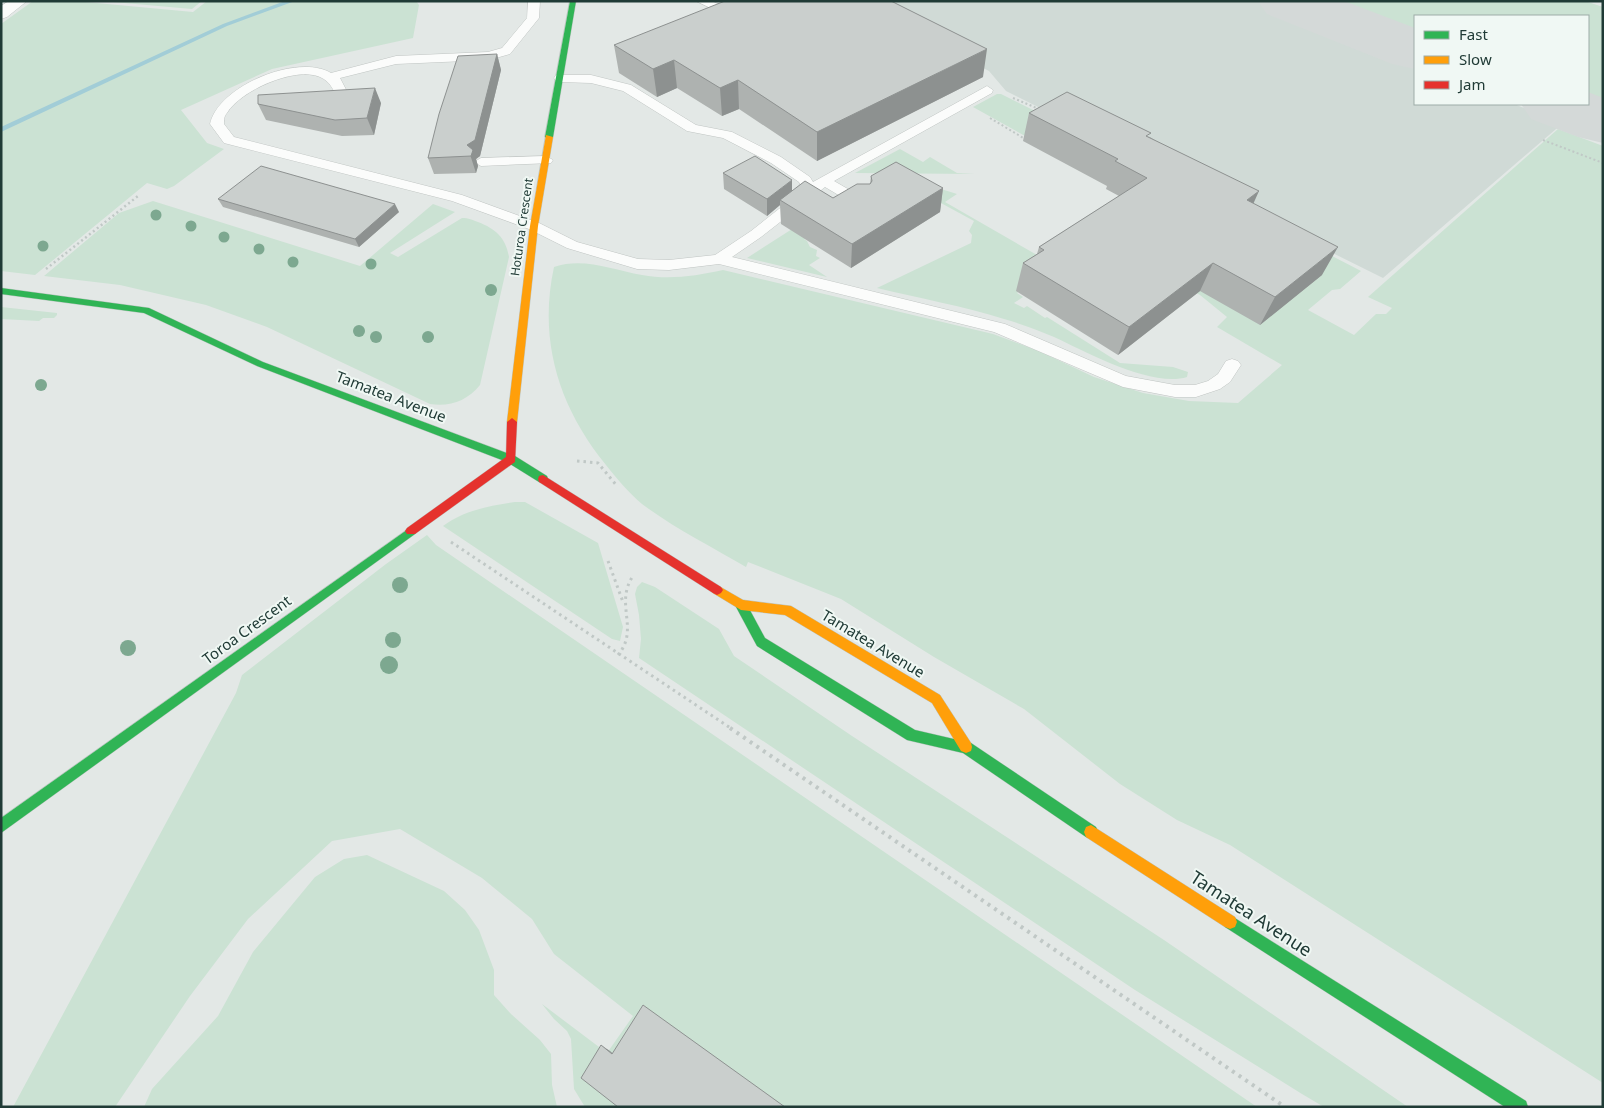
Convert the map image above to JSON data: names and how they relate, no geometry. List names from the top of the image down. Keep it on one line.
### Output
{"streets":{"street":["Hoturoa Crescent","Tamatea Avenue","Toroa Crescent"]},"crossings":[["Hoturoa Crescent","Tamatea Avenue"],["Hoturoa Crescent","Toroa Crescent"],["Tamatea Avenue","Toroa Crescent"]],"legend":["Fast","Slow","Jam"]}
